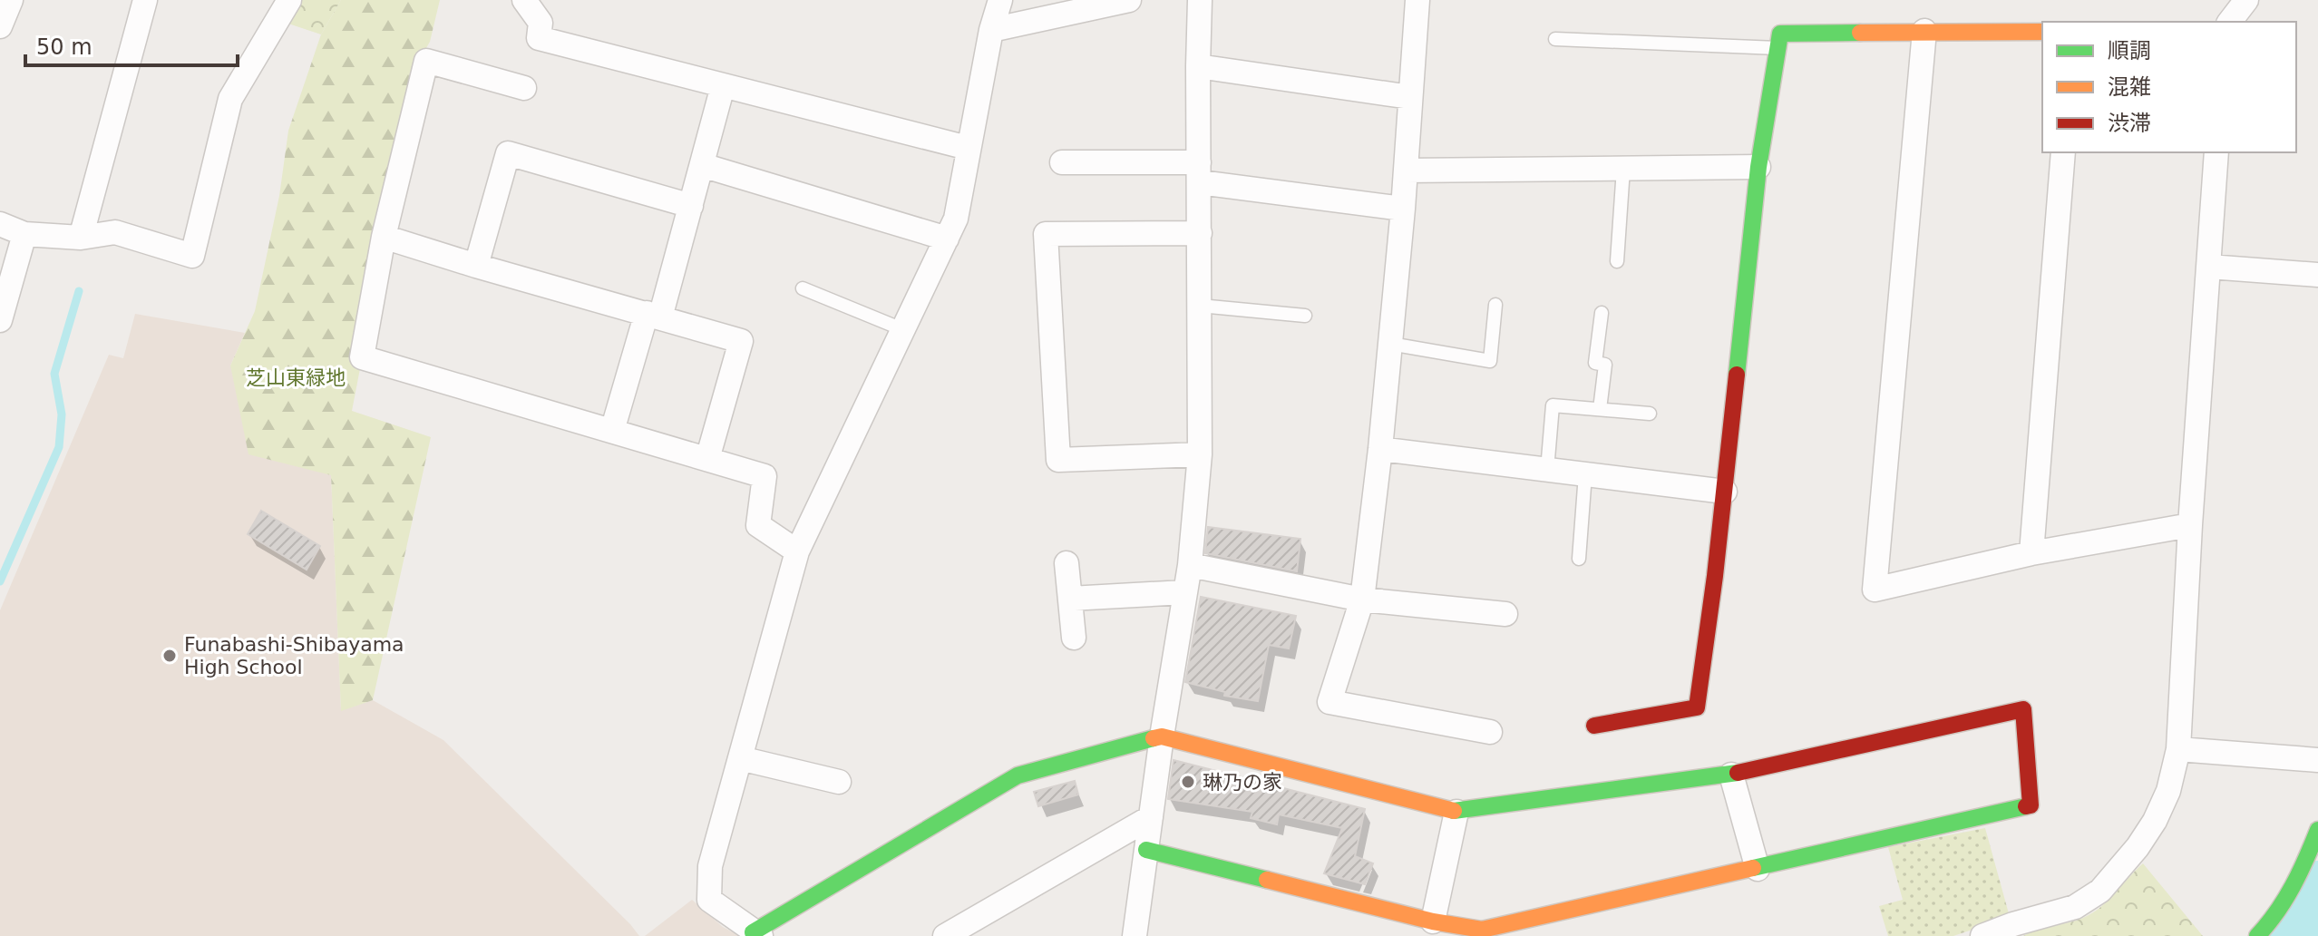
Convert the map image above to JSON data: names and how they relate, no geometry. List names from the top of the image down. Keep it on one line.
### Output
{"parks":["芝山東緑地"],"places":["Funabashi-Shibayama High School","琳乃の家"],"legend":["順調","混雑","渋滞"],"scale_bar":"50 m"}
